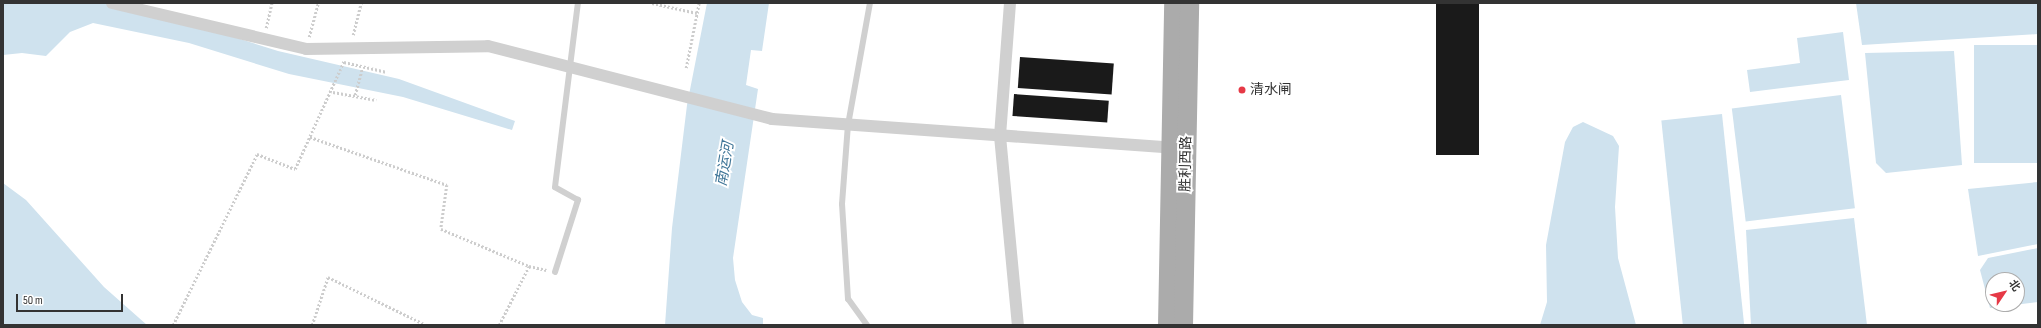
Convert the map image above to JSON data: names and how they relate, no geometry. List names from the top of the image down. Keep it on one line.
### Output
{"streets":{"main road":["胜利西路"]},"water":["南运河"],"places":["清水闸"],"scale_bar":"50 m","north":"top right"}
